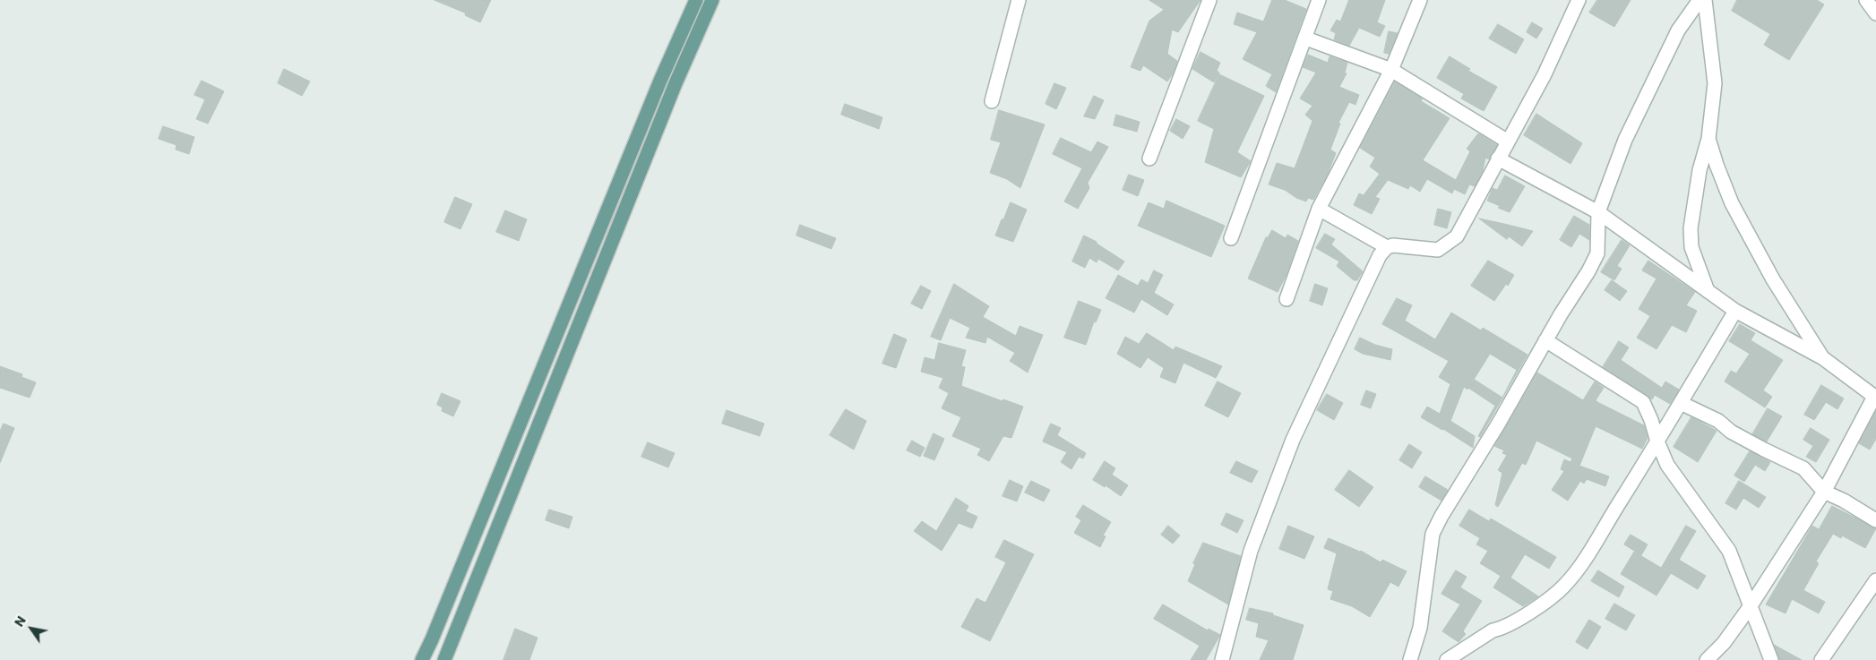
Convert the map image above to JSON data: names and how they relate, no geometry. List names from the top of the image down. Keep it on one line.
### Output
{"north":"top left"}
